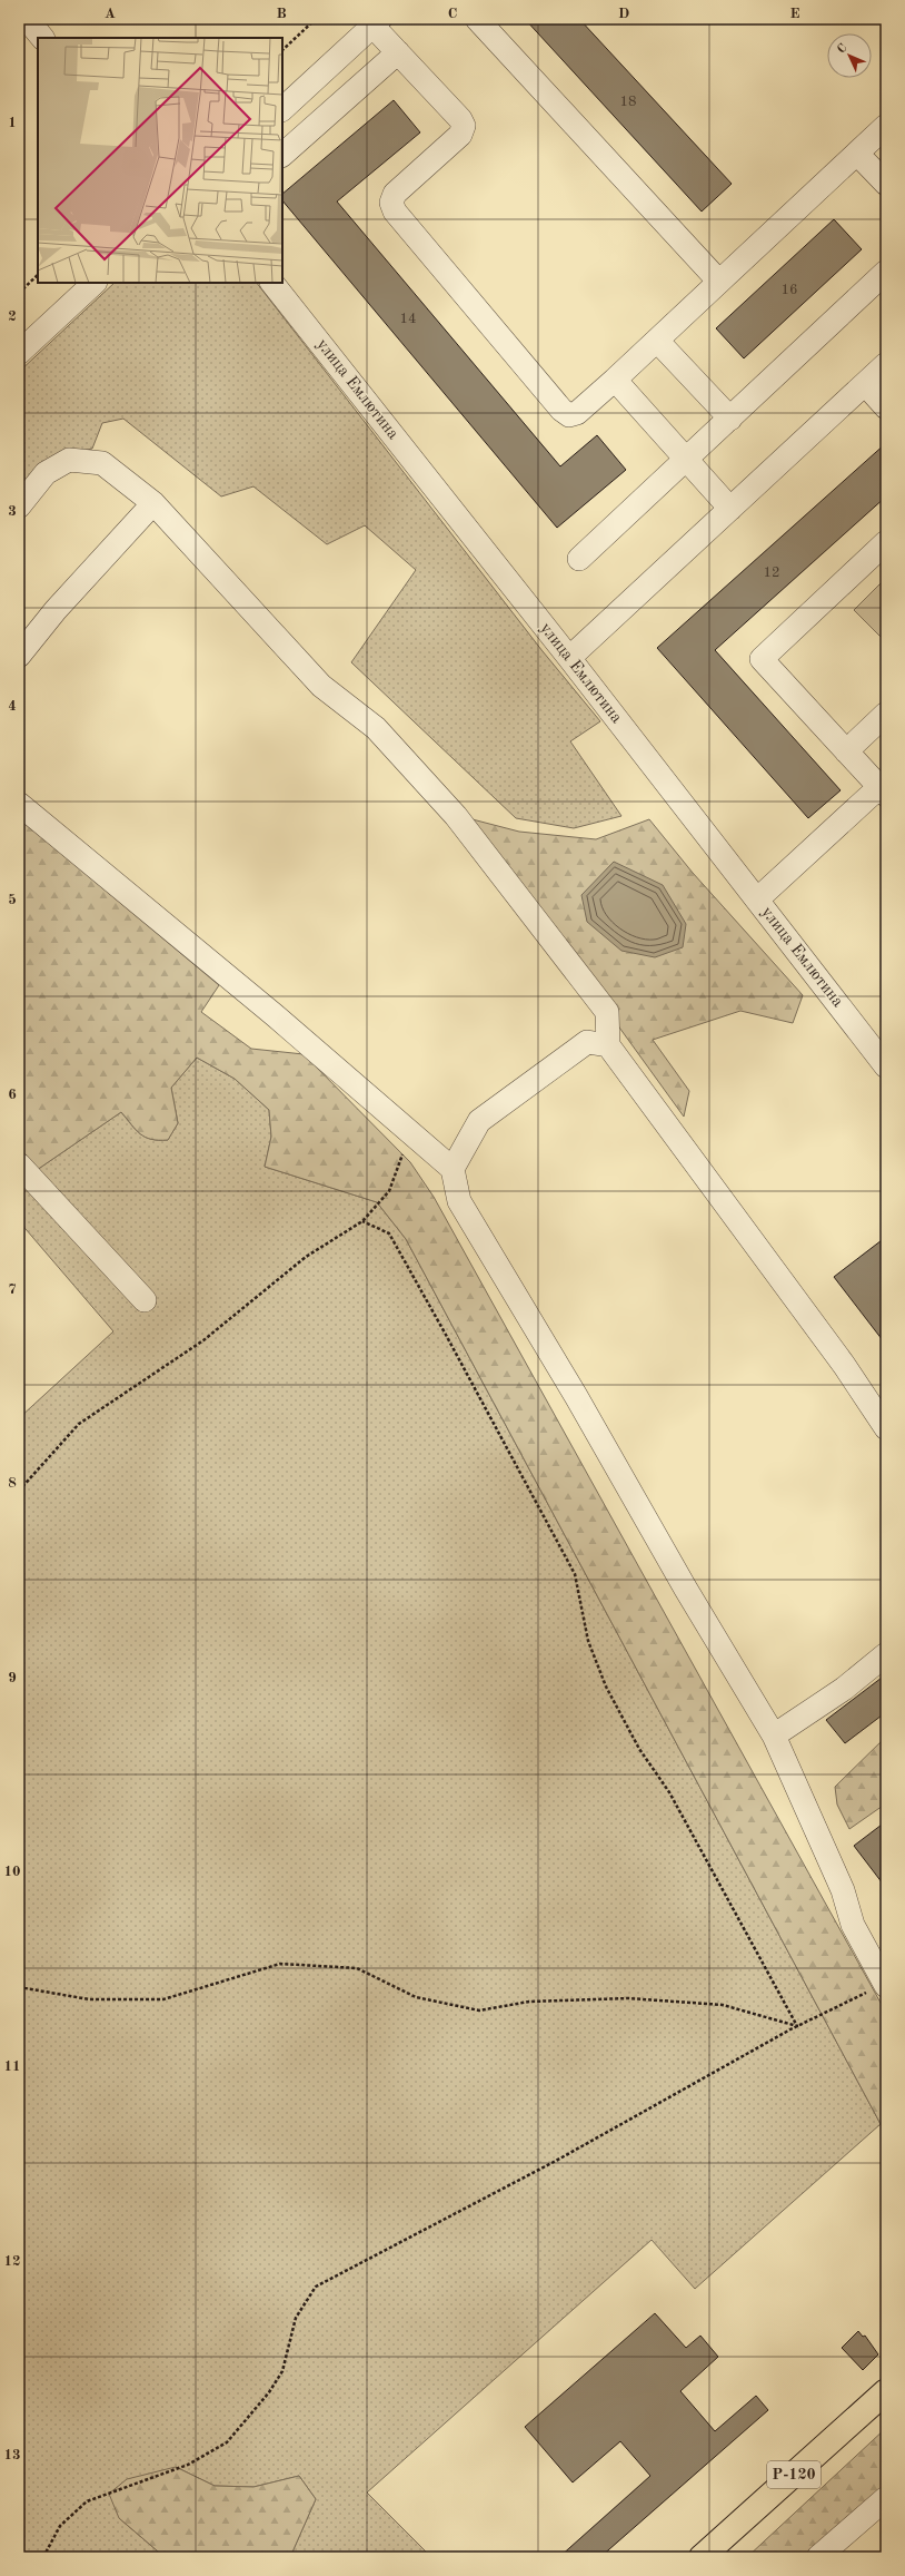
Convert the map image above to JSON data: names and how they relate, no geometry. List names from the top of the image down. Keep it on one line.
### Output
{"streets":{"highway":["Р-120"],"street":["улица Емлютина"]},"house_numbers":["18","16","14","12"],"north":"top left","grid":{"columns":["A","B","C","D","E"],"rows":["1","2","3","4","5","6","7","8","9","10","11","12","13"]}}
